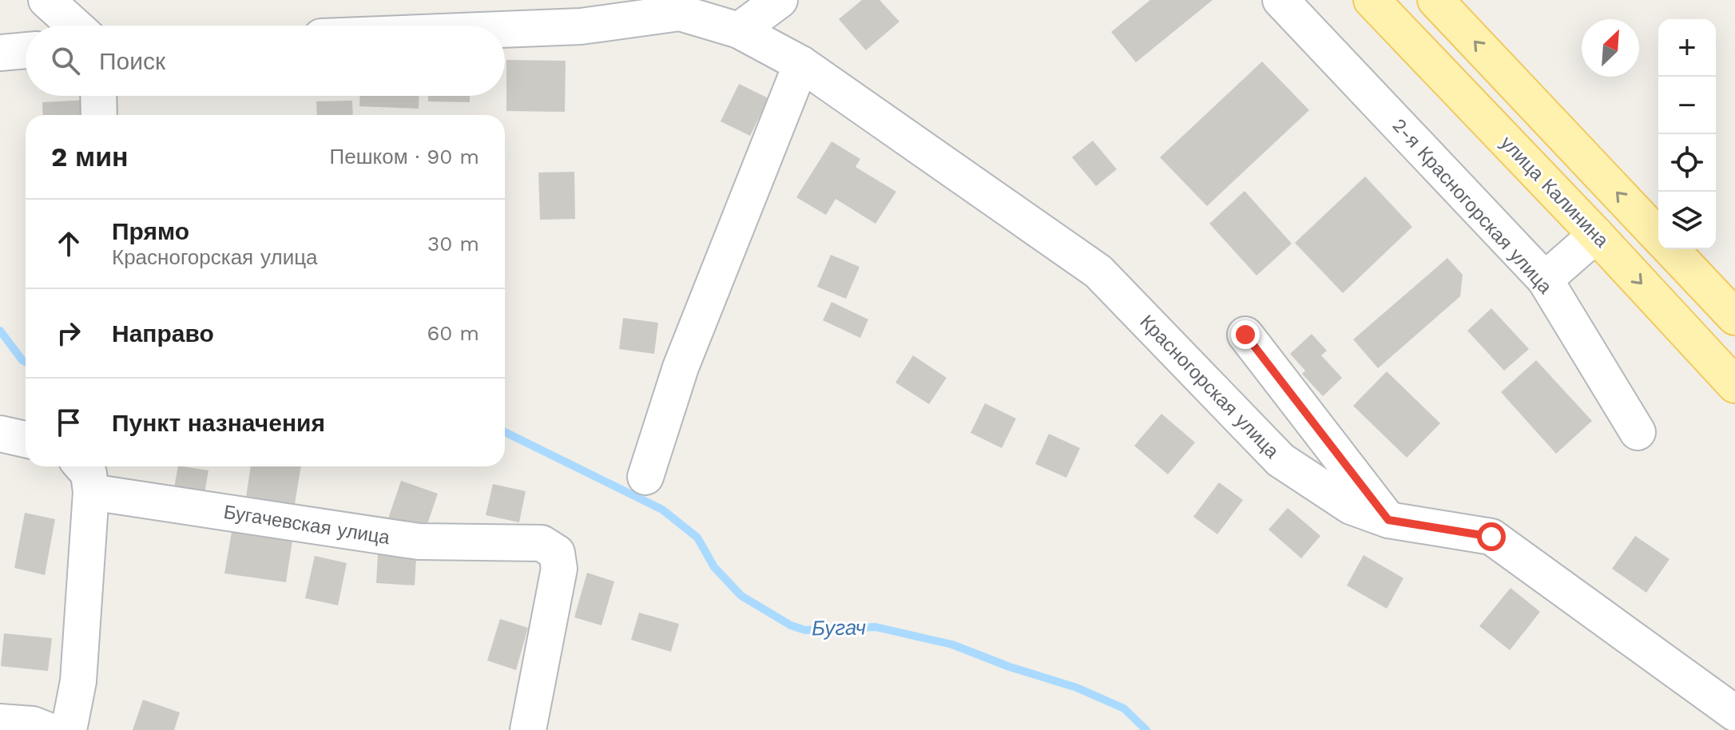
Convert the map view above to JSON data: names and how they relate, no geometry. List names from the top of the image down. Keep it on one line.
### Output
{"streets":{"main road":["улица Калинина"],"street":["2-я Красногорская улица","Красногорская улица","Бугачевская улица"]},"water":["Бугач"],"north":"top right","page":{"map_buttons":["+","−"],"search":"Поиск","heading":["2 мин","Пешком · 90 m"],"list":[["Прямо","Красногорская улица","30 m"],["Направо","60 m"],"Пункт назначения"]}}
